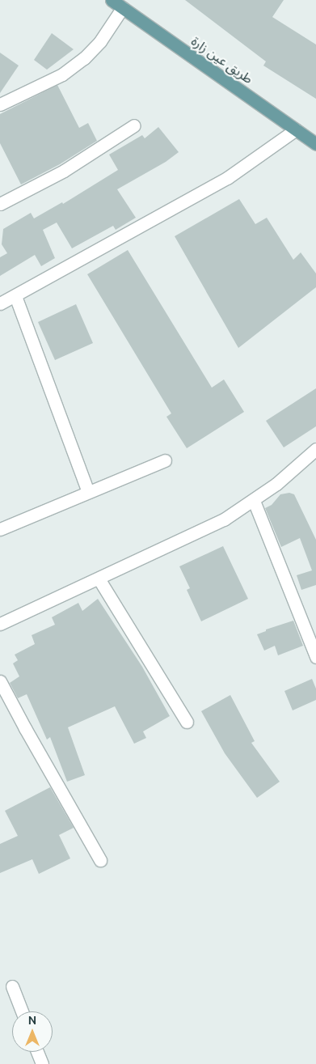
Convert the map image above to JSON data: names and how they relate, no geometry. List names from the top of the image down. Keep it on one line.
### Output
{"streets":{"main road":["طريق عين زارة"]},"north":"top"}
